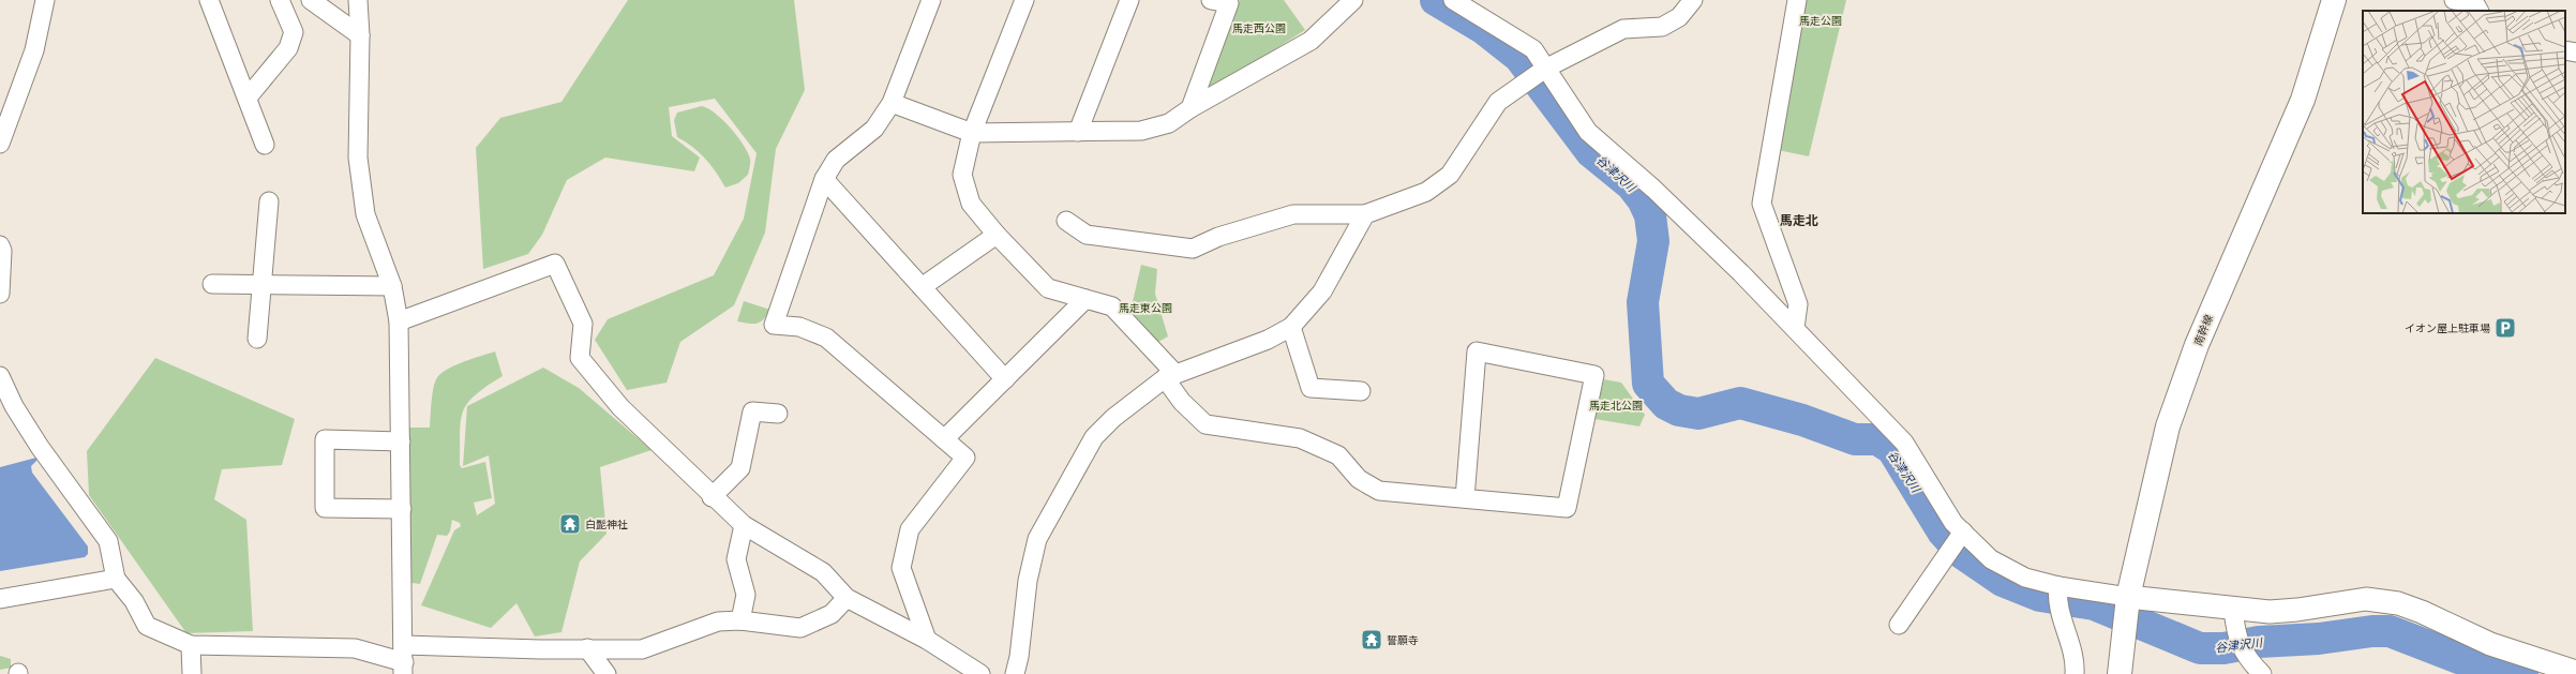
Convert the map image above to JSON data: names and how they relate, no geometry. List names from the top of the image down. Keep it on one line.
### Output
{"streets":{"main road":["南幹線"]},"districts":["馬走北"],"water":["谷津沢川"],"parks":["馬走公園","馬走西公園","馬走東公園","馬走北公園"],"places":{"parking":["イオン屋上駐車場"],"temple":["白髭神社","誓願寺"]}}
